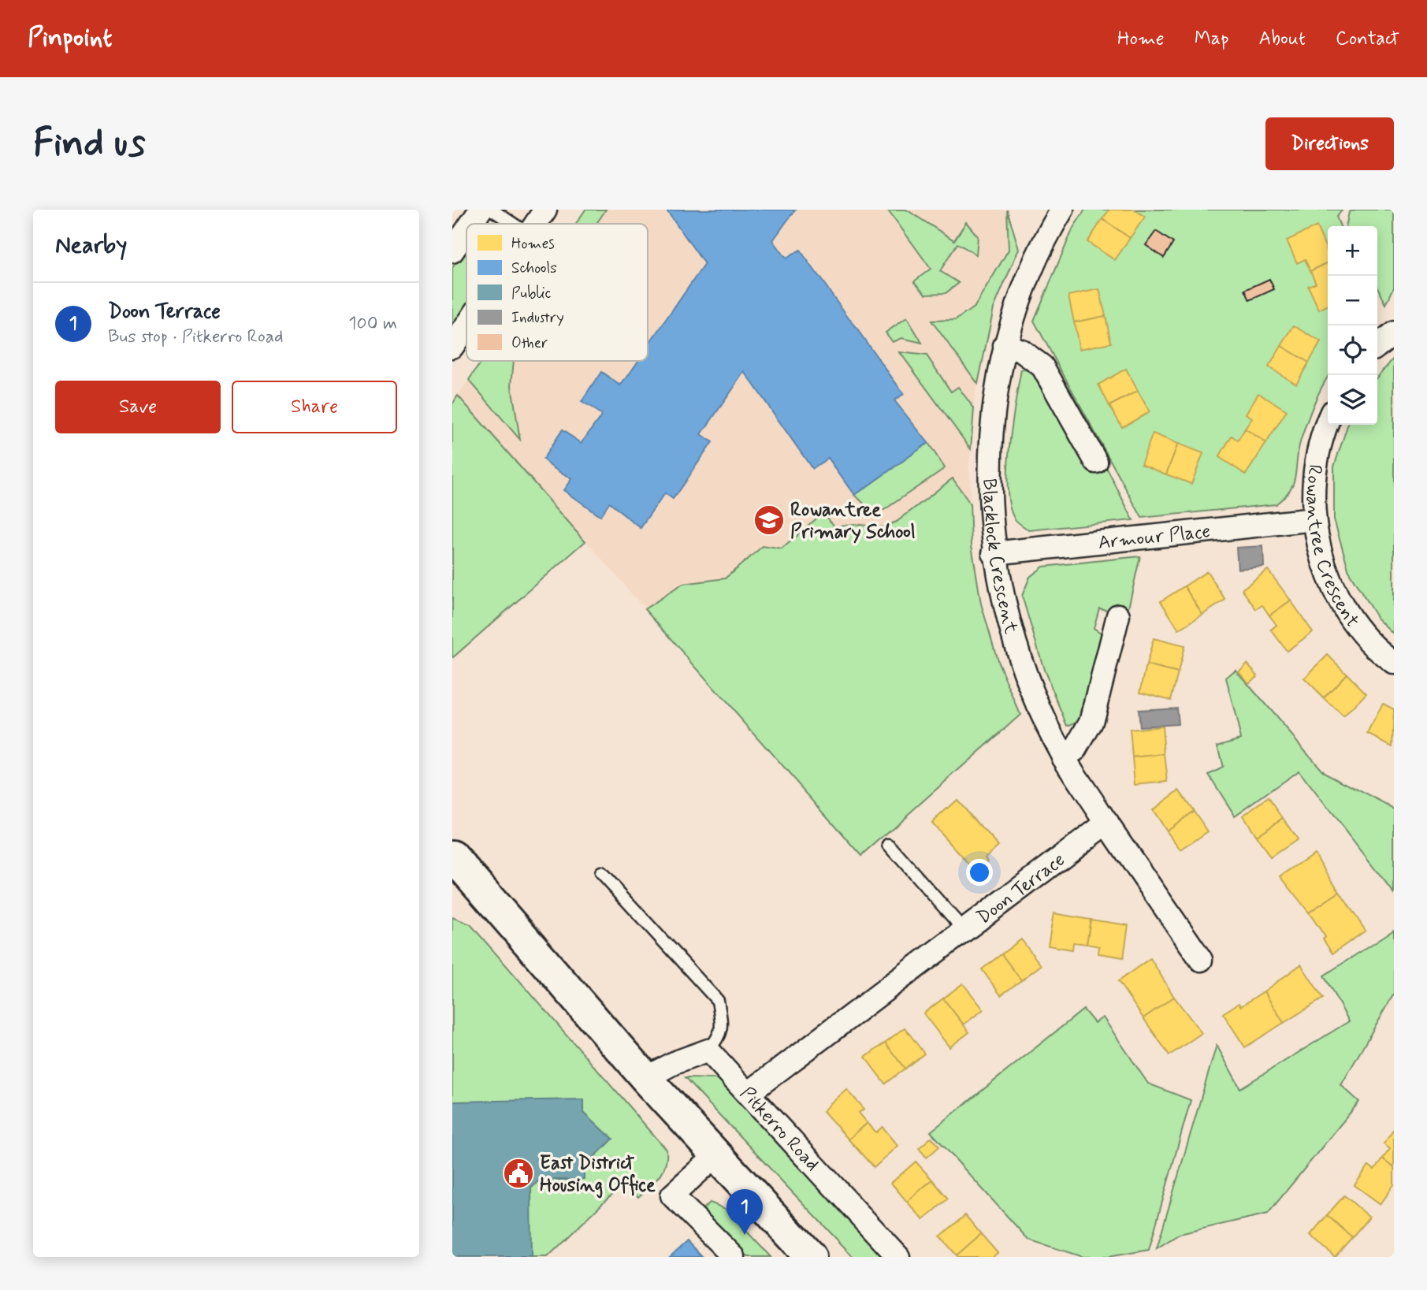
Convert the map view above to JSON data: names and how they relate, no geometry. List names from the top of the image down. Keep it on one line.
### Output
{"streets":{"street":["Armour Place","Rowantree Crescent","Blacklock Crescent","Doon Terrace","Pitkerro Road"]},"crossings":[["Armour Place","Rowantree Crescent"],["Armour Place","Blacklock Crescent"],["Blacklock Crescent","Doon Terrace"],["Doon Terrace","Pitkerro Road"]],"places":{"school or university":["Rowantree Primary School"],"public building":["East District Housing Office"]},"legend":["Homes","Schools","Public","Industry","Other"],"page":{"header":"Pinpoint","nav":["Home","Map","About","Contact"],"buttons":["Directions",["Save","Share"]],"title":"Find us","heading":"Nearby","map_buttons":["+","−"],"list":[{"mark":"1","name":"Doon Terrace","note":"Bus stop · Pitkerro Road","value":"100 m"}],"pins":"1"}}
